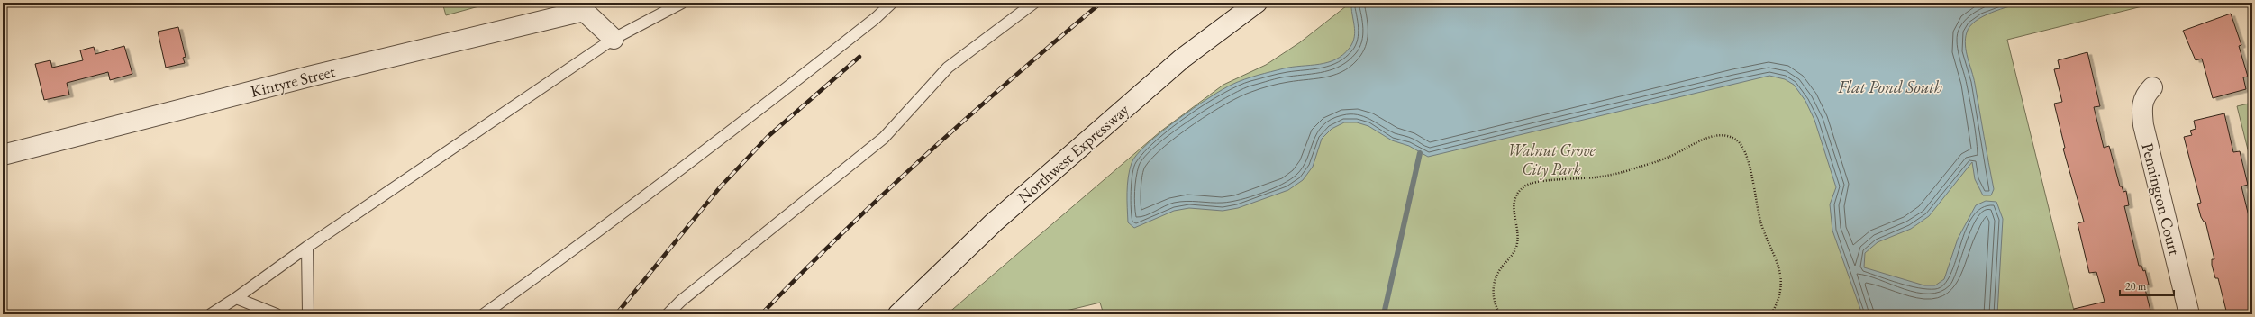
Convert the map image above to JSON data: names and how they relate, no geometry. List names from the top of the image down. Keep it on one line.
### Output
{"streets":{"street":["Kintyre Street","Northwest Expressway","Pennington Court"]},"water":["Flat Pond South"],"parks":["Walnut Grove City Park"],"scale_bar":"20 m"}
